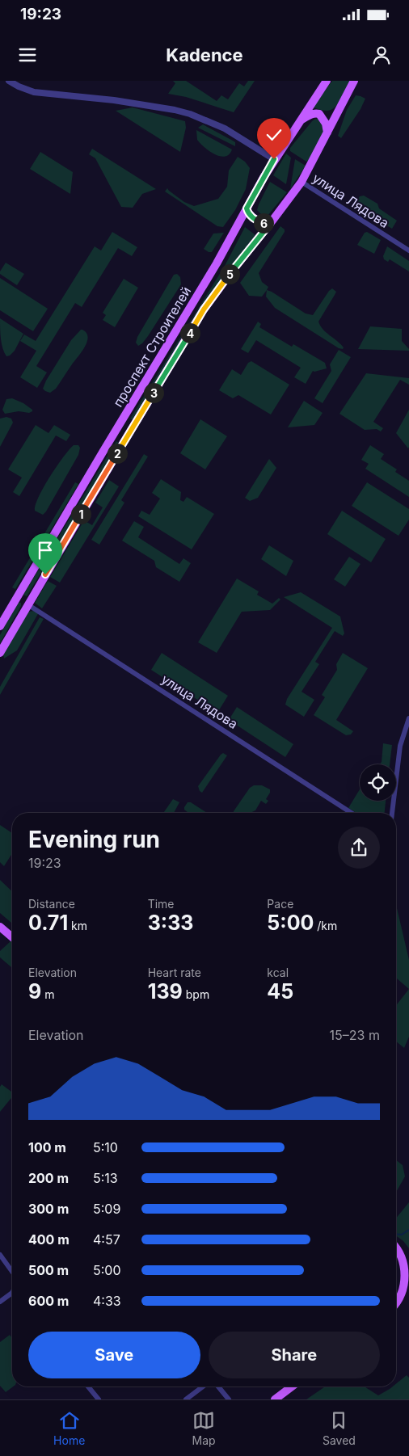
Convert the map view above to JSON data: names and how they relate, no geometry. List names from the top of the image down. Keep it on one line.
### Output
{"streets":{"main road":["проспект Строителей"],"street":["улица Лядова"]},"crossings":[["улица Лядова","проспект Строителей"]],"page":{"status":"19:23","header":"Kadence","pins":["6","5","4","3","2","1"],"heading":["Evening run","19:23"],"stats":[["Distance","0.71 km"],["Time","3:33"],["Pace","5:00 /km"],["Elevation","9 m"],["Heart rate","139 bpm"],["kcal","45"]],"chart":["Elevation","15–23 m"],"list":[{"name":"100 m","note":"5:10"},{"name":"200 m","note":"5:13"},{"name":"300 m","note":"5:09"},{"name":"400 m","note":"4:57"},{"name":"500 m","note":"5:00"},{"name":"600 m","note":"4:33"}],"buttons":["Save","Share"],"tabs":["Home","Map","Saved"]}}
